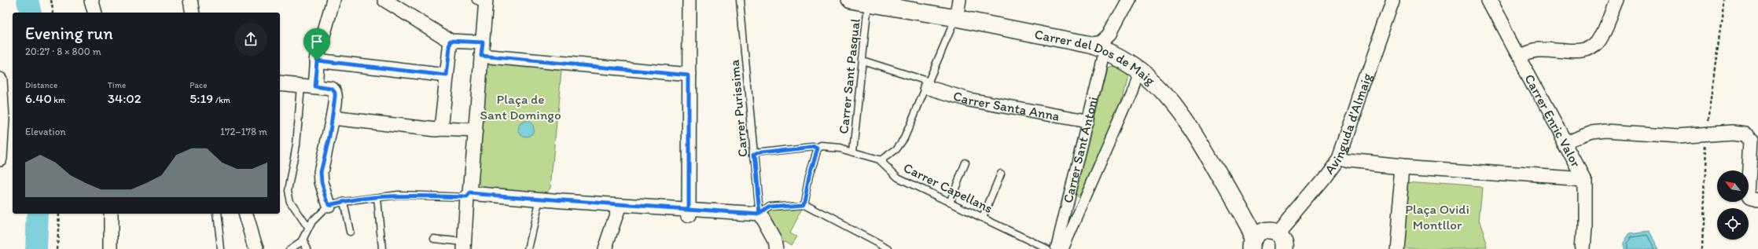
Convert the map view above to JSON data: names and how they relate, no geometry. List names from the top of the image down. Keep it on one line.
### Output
{"streets":{"street":["Carrer del Dos de Maig","Carrer Santa Anna","Carrer Enric Valor","Avinguda d'Almaig","Carrer Sant Antoni"],"lane":["Carrer Sant Pasqual","Carrer Purissima","Carrer Capellans"]},"crossings":[["Carrer del Dos de Maig","Carrer Sant Pasqual"],["Carrer del Dos de Maig","Carrer Sant Antoni"],["Carrer Sant Pasqual","Carrer Capellans"],["Carrer Santa Anna","Carrer Sant Antoni"],["Carrer Purissima","Carrer Capellans"]],"parks":["Plaça de Sant Domingo","Plaça Ovidi Montllor"],"north":"top left","page":{"heading":["Evening run","20:27 · 8 × 800 m"],"stats":[["Distance","6.40 km"],["Time","34:02"],["Pace","5:19 /km"]],"chart":["Elevation","172–178 m"]}}
